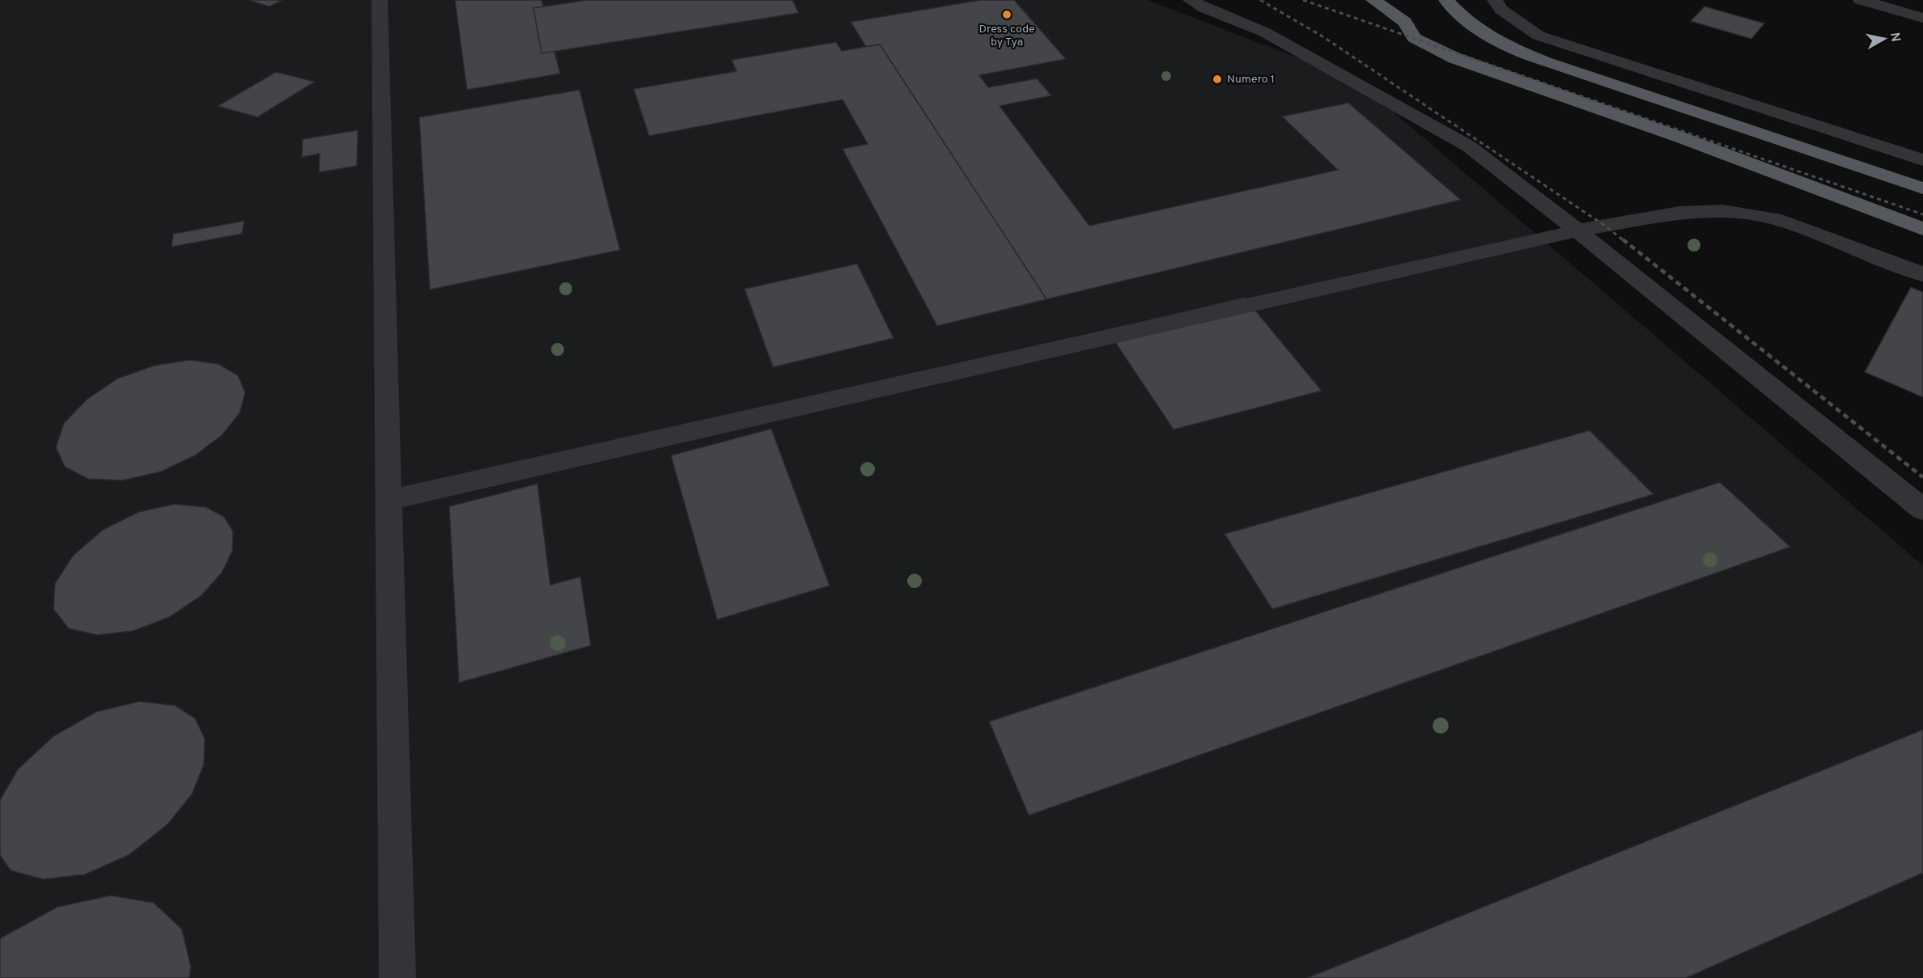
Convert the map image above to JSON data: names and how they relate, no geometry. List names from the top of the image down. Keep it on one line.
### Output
{"places":["Dress code by Tya","Numero 1"],"north":"right"}
